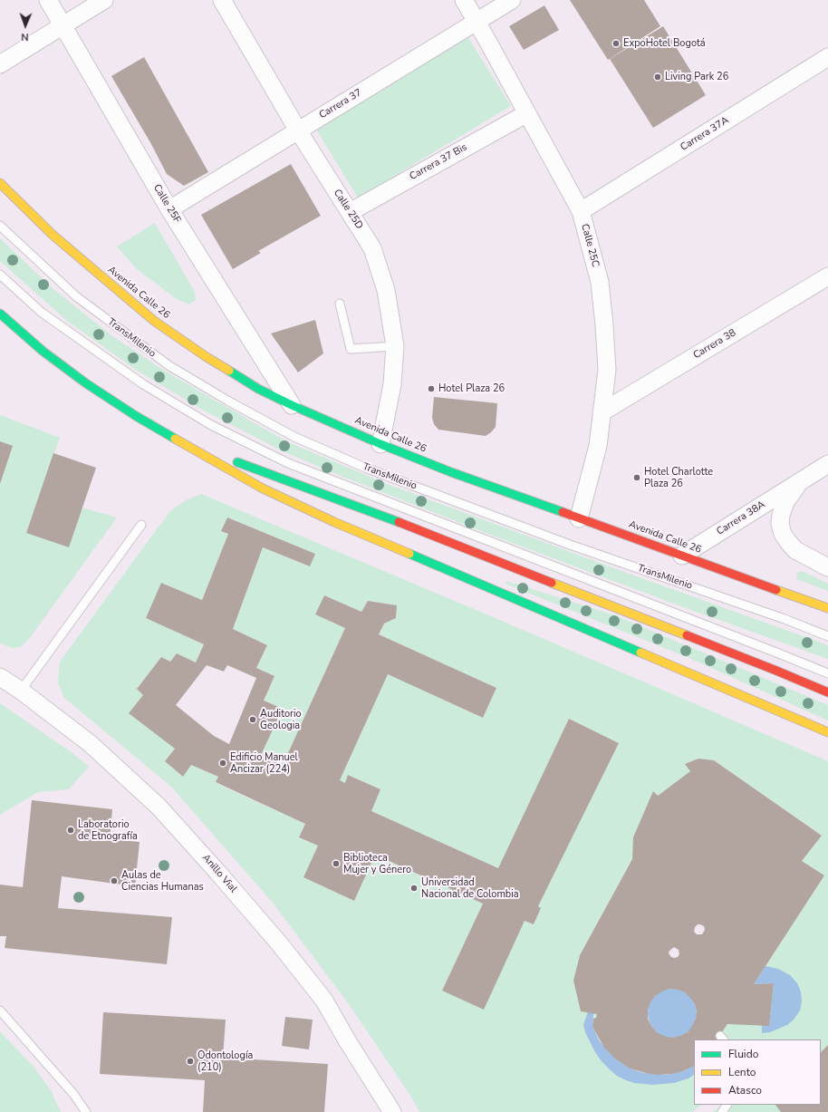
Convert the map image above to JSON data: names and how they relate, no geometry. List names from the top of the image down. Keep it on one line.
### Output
{"streets":{"main road":["Avenida Calle 26"],"street":["Carrera 37","Carrera 37A","Carrera 37 Bis","Calle 25F","Calle 25D","Calle 25C","Carrera 38","Carrera 38A","Anillo Vial"],"lane":["TransMilenio"]},"crossings":[["Carrera 37","Calle 25F"],["Carrera 37","Calle 25D"],["Carrera 37","Calle 25C"],["Carrera 37A","Calle 25C"],["Carrera 37 Bis","Calle 25D"],["Carrera 37 Bis","Calle 25C"],["Calle 25F","Avenida Calle 26"],["Calle 25D","Avenida Calle 26"],["Calle 25C","Avenida Calle 26"],["Calle 25C","Carrera 38"],["Avenida Calle 26","Carrera 38A"]],"places":["ExpoHotel Bogotá","Living Park 26","Hotel Plaza 26","Hotel Charlotte Plaza 26","Auditorio Geologia","Edificio Manuel Ancizar (224)","Laboratorio de Etnografía","Biblioteca Mujer y Género","Aulas de Ciencias Humanas","Universidad Nacional de Colombia","Odontología (210)"],"legend":["Fluido","Lento","Atasco"],"north":"bottom"}
